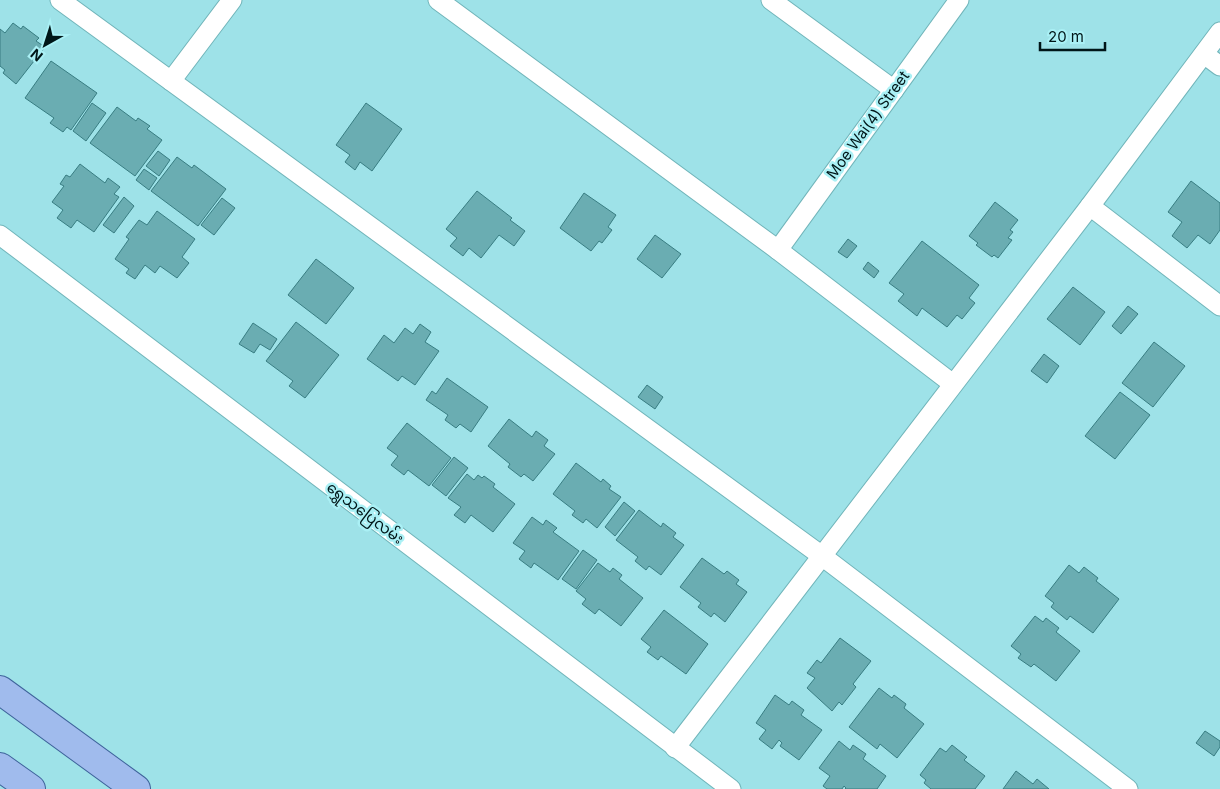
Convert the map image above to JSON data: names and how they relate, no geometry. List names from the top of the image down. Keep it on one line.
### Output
{"streets":{"street":["Moe Wai(4) Street","ရွှေသပြေလမ်း"]},"scale_bar":"20 m","north":"bottom left"}
